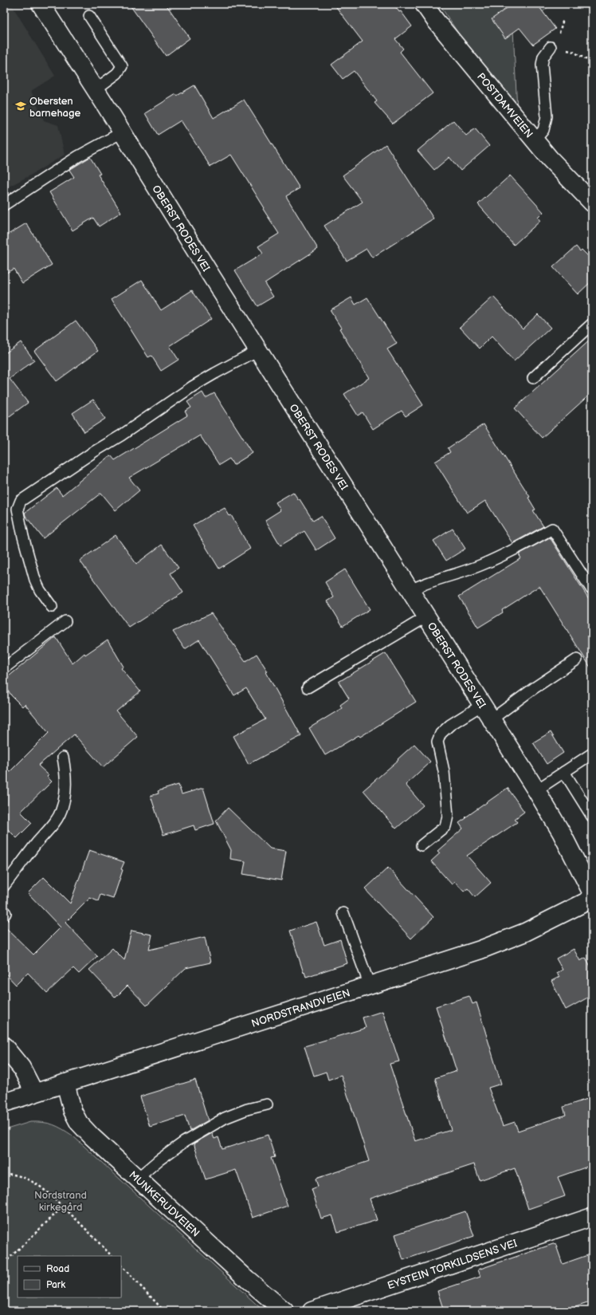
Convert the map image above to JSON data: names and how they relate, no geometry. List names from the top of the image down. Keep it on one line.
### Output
{"streets":{"street":["POSTDAMVEIEN","OBERST RODES VEI","NORDSTRANDVEIEN","MUNKERUDVEIEN","EYSTEIN TORKILDSENS VEI"]},"crossings":[["NORDSTRANDVEIEN","MUNKERUDVEIEN"]],"parks":["Nordstrand kirkegård"],"places":{"school or university":["Obersten barnehage"]},"legend":["Road","Park"]}
